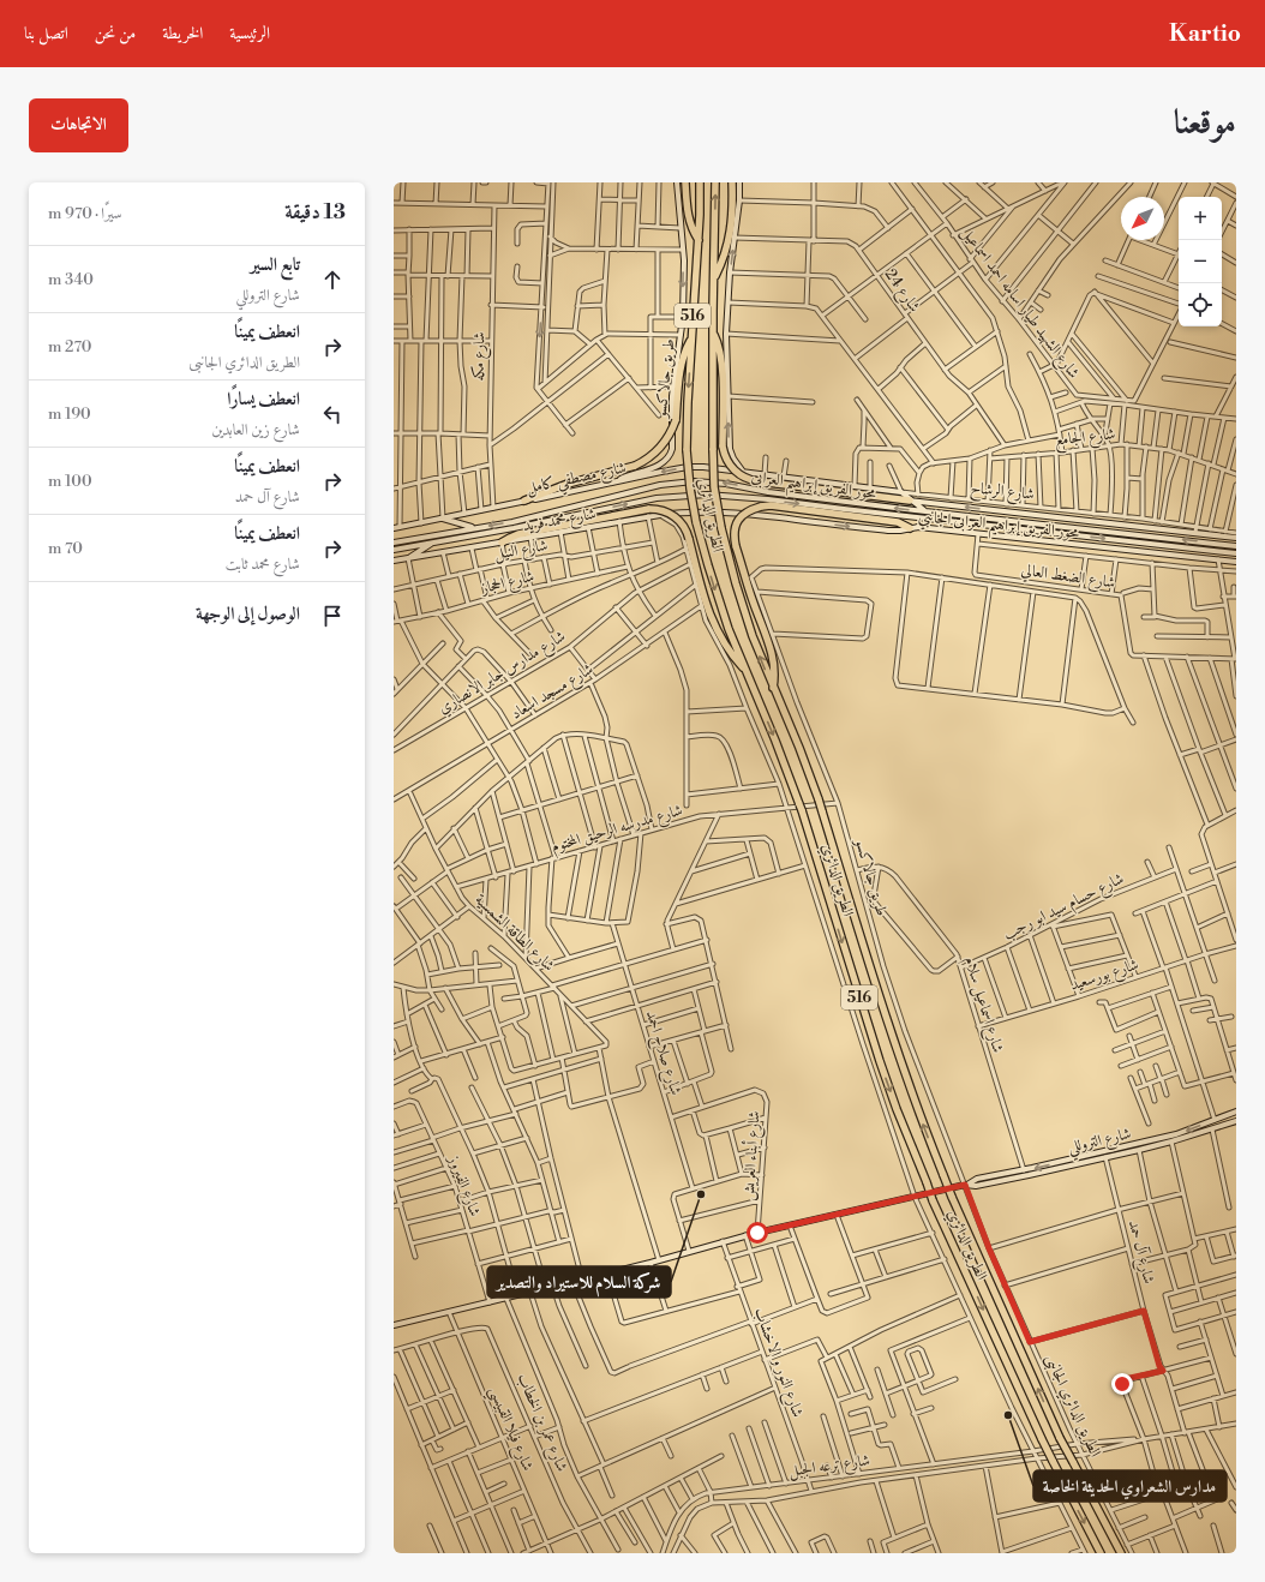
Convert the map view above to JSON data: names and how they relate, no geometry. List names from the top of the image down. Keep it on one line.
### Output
{"streets":{"highway":["516","الطريق الدائري"],"street":["شارع 24","شارع الشهيد طيار اسامه احمد اسماعيل","شارع مكه","طريق جالاكسو","شارع الجامع","شارع مصطفي كامل","محور الفريق إبراهيم العرابى","شارع الرشاح","شارع محمد فريد","محور الفريق إبراهيم العرابى الجانبي","شارع النيل","شارع الضغط العالي","شارع الحجاز","شارع مدارس جابر الانصاري","شارع مسجد اسعاد","شارع مدرسه الرحيق المختوم","شارع حسام سيد ابو رجب","شارع الطاقة الشمسية","شارع بورسعيد","شارع اسماعيل سلام","شارع صلاح احمد","شارع التروللي","شارع أبناء العريش","شارع الفيروز","شارع آل حمد","شارع النور و الاخشاب","الطريق الدائري الجانبى","شارع عمر بن الخطاب","شارع فيلا القبيسي","شارع ترعه الجبل"]},"crossings":[["شارع مكه","شارع مصطفي كامل"],["طريق جالاكسو","شارع مصطفي كامل"],["طريق جالاكسو","شارع مدرسه الرحيق المختوم"],["طريق جالاكسو","شارع التروللي"],["طريق جالاكسو","الطريق الدائري الجانبى"],["شارع مصطفي كامل","شارع الرشاح"],["شارع الرشاح","محور الفريق إبراهيم العرابى الجانبي"],["شارع محمد فريد","محور الفريق إبراهيم العرابى الجانبي"],["شارع مسجد اسعاد","شارع الطاقة الشمسية"],["شارع مدرسه الرحيق المختوم","شارع الطاقة الشمسية"],["شارع حسام سيد ابو رجب","شارع اسماعيل سلام"],["شارع بورسعيد","شارع اسماعيل سلام"],["شارع اسماعيل سلام","شارع التروللي"],["شارع صلاح احمد","شارع أبناء العريش"],["شارع التروللي","شارع أبناء العريش"],["شارع التروللي","شارع الفيروز"],["شارع التروللي","شارع آل حمد"],["شارع التروللي","شارع النور و الاخشاب"],["شارع التروللي","الطريق الدائري الجانبى"],["شارع التروللي","شارع فيلا القبيسي"],["شارع النور و الاخشاب","شارع ترعه الجبل"],["الطريق الدائري الجانبى","شارع ترعه الجبل"],["شارع عمر بن الخطاب","شارع فيلا القبيسي"]],"places":["شركة السلام للاستيراد والتصدير","مدارس الشعراوي الحديثة الخاصة"],"north":"bottom left","page":{"header":"Kartio","nav":["الرئيسية","الخريطة","من نحن","اتصل بنا"],"title":"موقعنا","buttons":"الاتجاهات","heading":["13 دقيقة","سيرًا · 970 m"],"map_buttons":["+","−"],"list":[["تابع السير","شارع التروللي","340 m"],["انعطف يمينًا","الطريق الدائري الجانبى","270 m"],["انعطف يسارًا","شارع زين العابدين","190 m"],["انعطف يمينًا","شارع آل حمد","100 m"],["انعطف يمينًا","شارع محمد ثابت","70 m"],"الوصول إلى الوجهة"]}}
